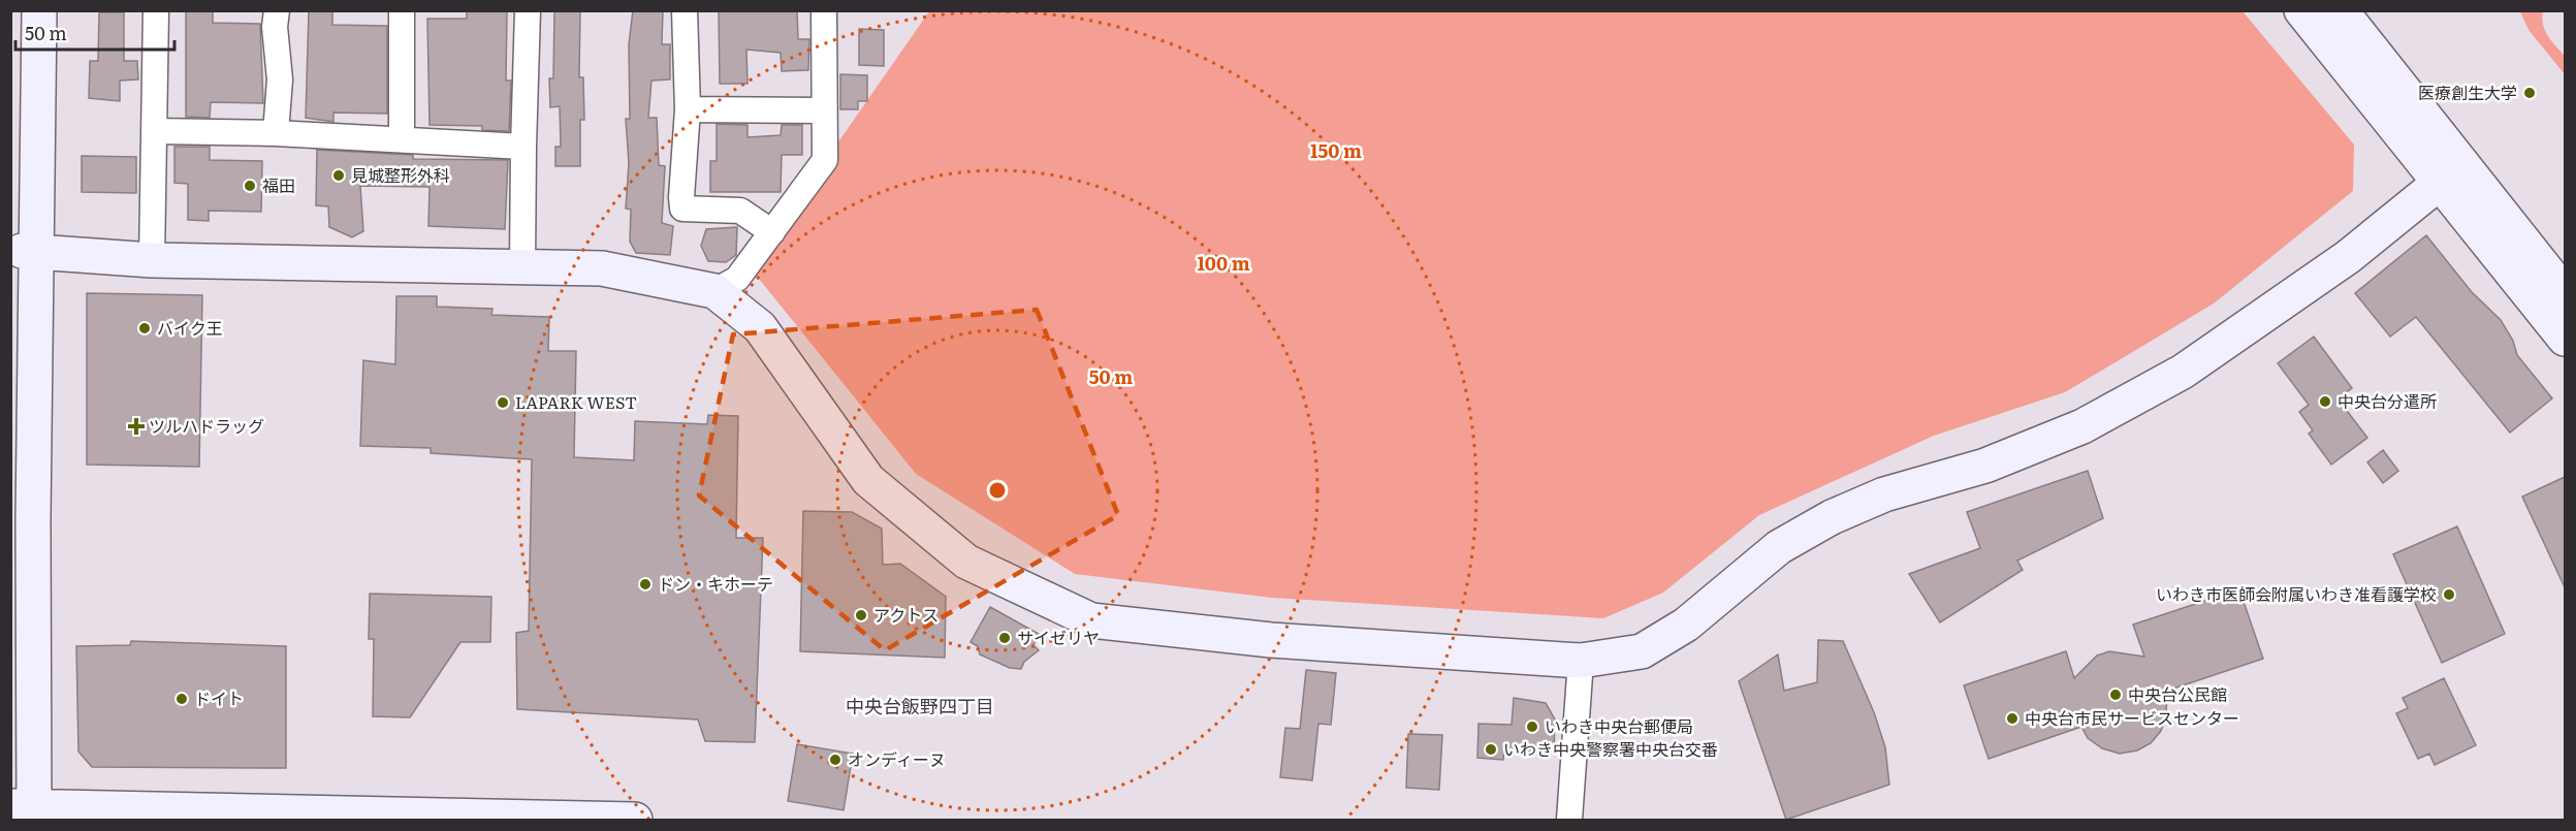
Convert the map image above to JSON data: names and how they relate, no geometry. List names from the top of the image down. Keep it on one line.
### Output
{"districts":["中央台飯野四丁目"],"places":{"other":["医療創生大学","見城整形外科","福田","バイク王","中央台分遣所","LAPARK WEST","ドン・キホーテ","いわき市医師会附属いわき准看護学校","アクトス","サイゼリヤ","中央台公民館","ドイト","中央台市民サービスセンター","いわき中央台郵便局","いわき中央警察署中央台交番","オンディーヌ"],"health":["ツルハドラッグ"]},"scale_bar":"50 m","rings":["150 m","100 m","50 m"]}
